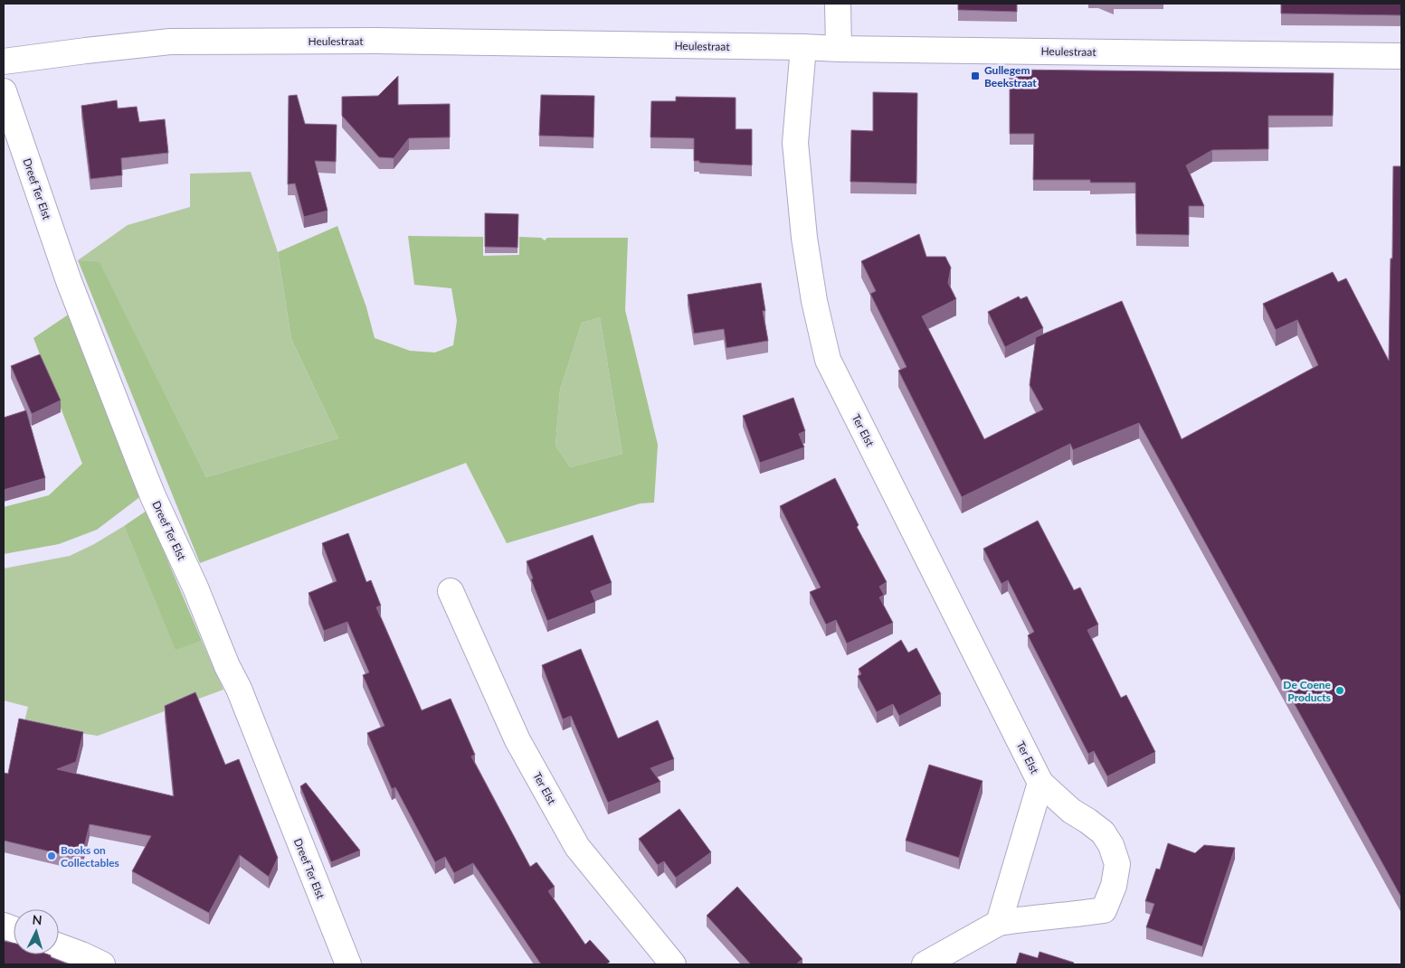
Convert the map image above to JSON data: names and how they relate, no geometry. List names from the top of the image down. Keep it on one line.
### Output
{"streets":{"street":["Heulestraat","Dreef Ter Elst","Ter Elst"]},"crossings":[["Heulestraat","Ter Elst"]],"places":{"transit":["Gullegem Beekstraat"],"other":["De Coene Products","Books on Collectables"]},"north":"top"}
